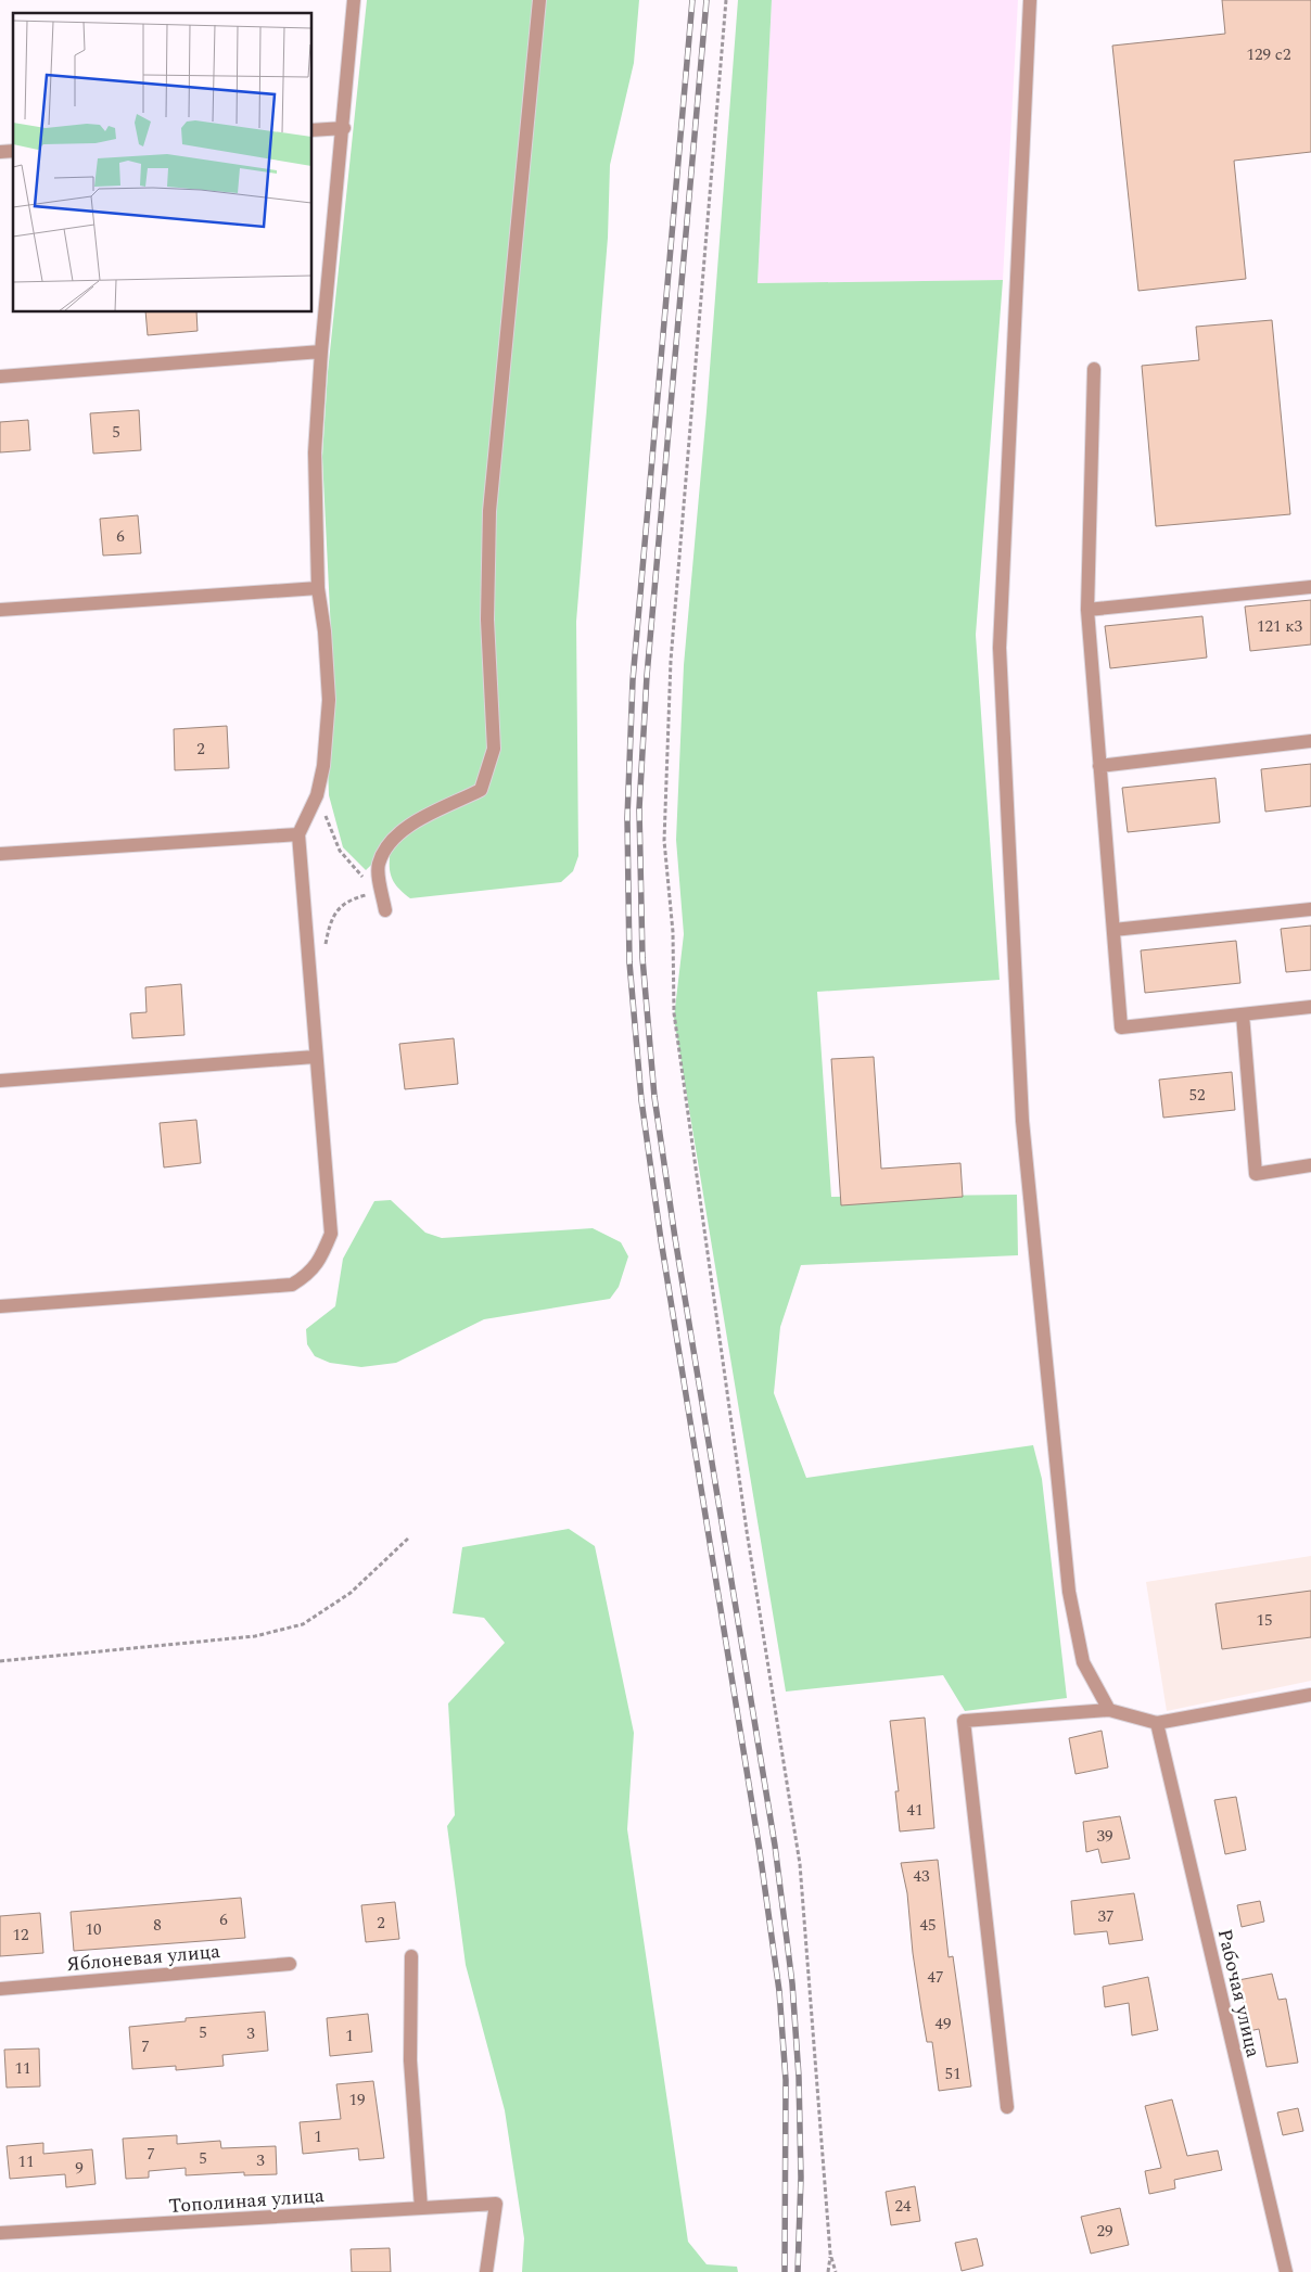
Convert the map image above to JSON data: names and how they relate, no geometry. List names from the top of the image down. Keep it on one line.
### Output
{"streets":{"street":["Яблоневая улица","Рабочая улица","Тополиная улица"]},"house_numbers":["129 с2","5","6","121 к3","2","52","15","41","39","43","37","6","2","8","45","10","12","47","49","5","3","1","7","11","51","19","1","7","5","3","11","9","24","29"]}
